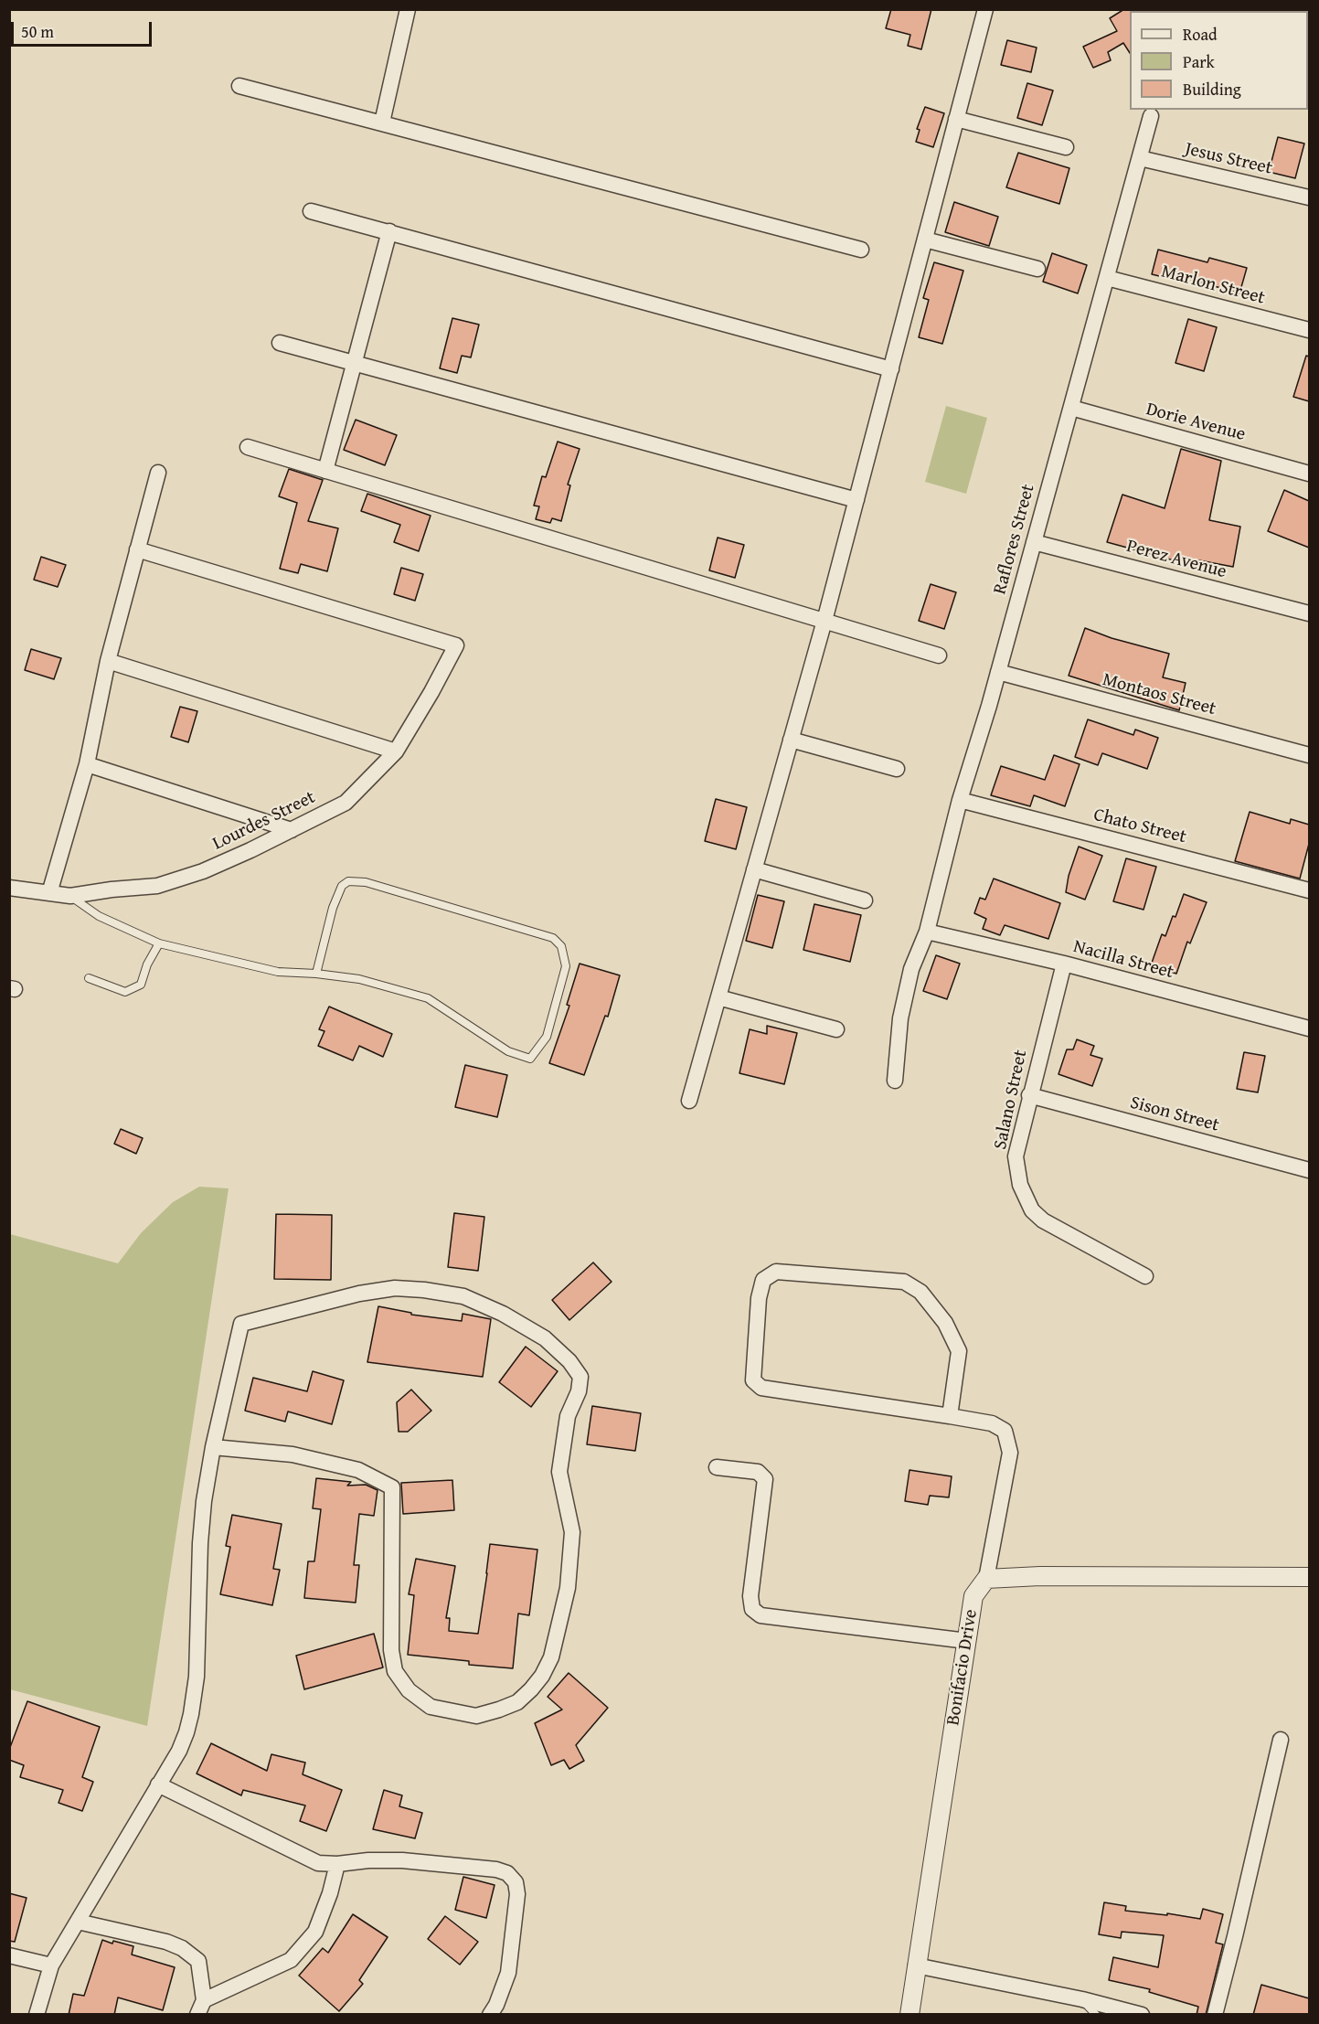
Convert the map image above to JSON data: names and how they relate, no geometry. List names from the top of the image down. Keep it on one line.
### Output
{"streets":{"street":["Jesus Street","Marlon Street","Dorie Avenue","Raflores Street","Perez Avenue","Montaos Street","Lourdes Street","Chato Street","Nacilla Street","Salano Street","Sison Street","Bonifacio Drive"]},"crossings":[["Jesus Street","Raflores Street"],["Marlon Street","Raflores Street"],["Dorie Avenue","Raflores Street"],["Raflores Street","Perez Avenue"],["Raflores Street","Montaos Street"],["Raflores Street","Chato Street"],["Raflores Street","Nacilla Street"],["Nacilla Street","Salano Street"],["Salano Street","Sison Street"]],"legend":["Road","Park","Building"],"scale_bar":"50 m"}
